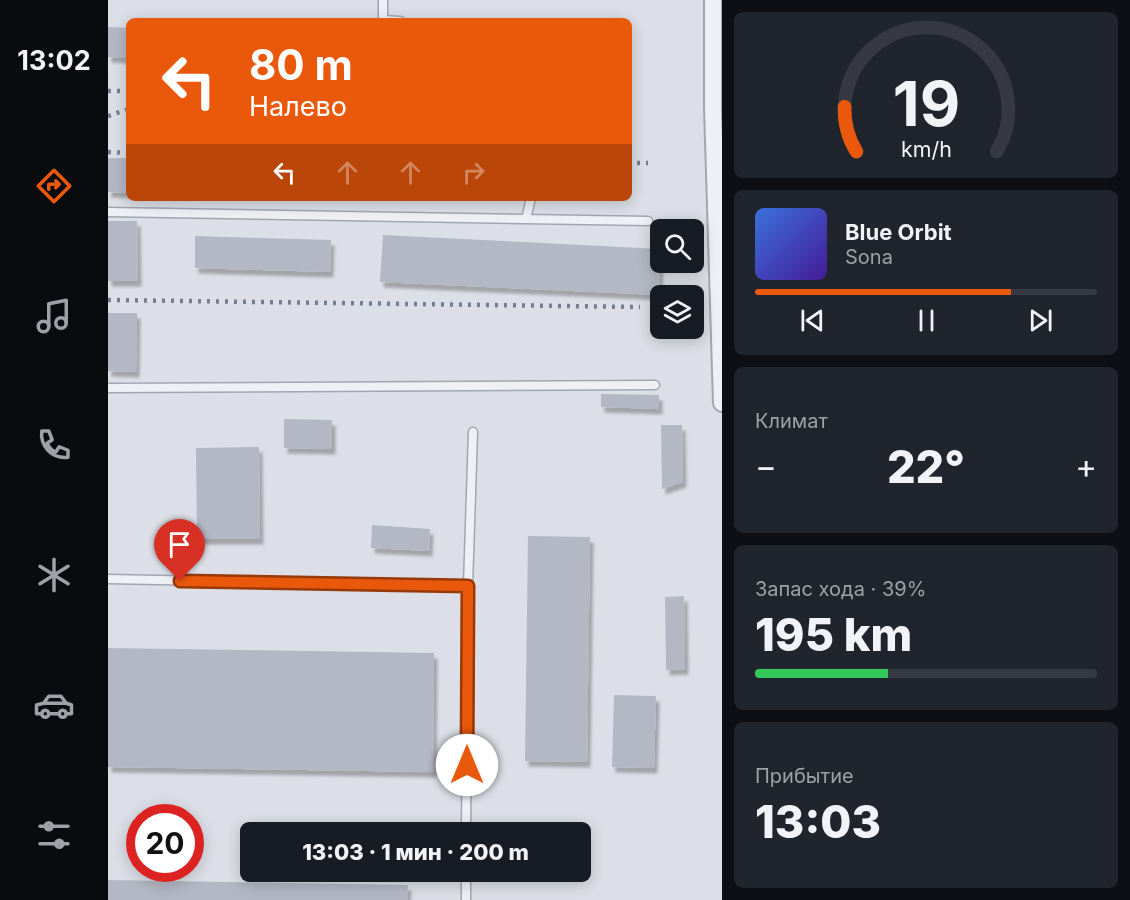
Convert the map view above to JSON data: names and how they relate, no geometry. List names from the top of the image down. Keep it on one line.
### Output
{"page":{"tabs":"13:02","turn":["80 m","Налево"],"song":["Blue Orbit","Sona"],"tile":["Климат",["Запас хода · 39%","195 km"],["Прибытие","13:03"]],"heat":["−","22°","+"],"limit":"20","trip":"13:03 · 1 мин · 200 m","gauge":["19","km/h"]}}
